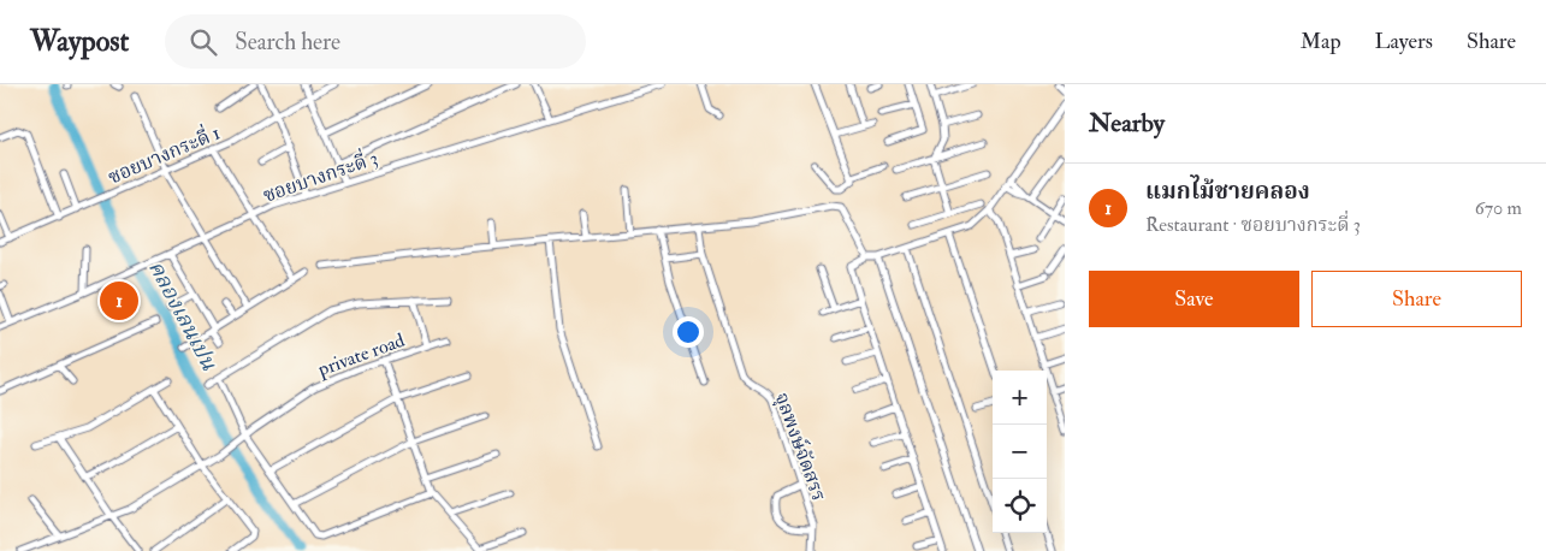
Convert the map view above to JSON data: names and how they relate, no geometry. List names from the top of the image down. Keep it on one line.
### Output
{"streets":{"street":["ซอยบางกระดี่ 1","ซอยบางกระดี่ 3","private road","จุลพงษ์จัดสรร"]},"water":["คลองเลนเปน"],"page":{"header":"Waypost","search":"Search here","nav":["Map","Layers","Share"],"heading":"Nearby","list":[{"mark":"1","name":"แมกไม้ชายคลอง","note":"Restaurant · ซอยบางกระดี่ 3","value":"670 m"}],"buttons":["Save","Share"],"pins":"1","map_buttons":["+","−"]}}
